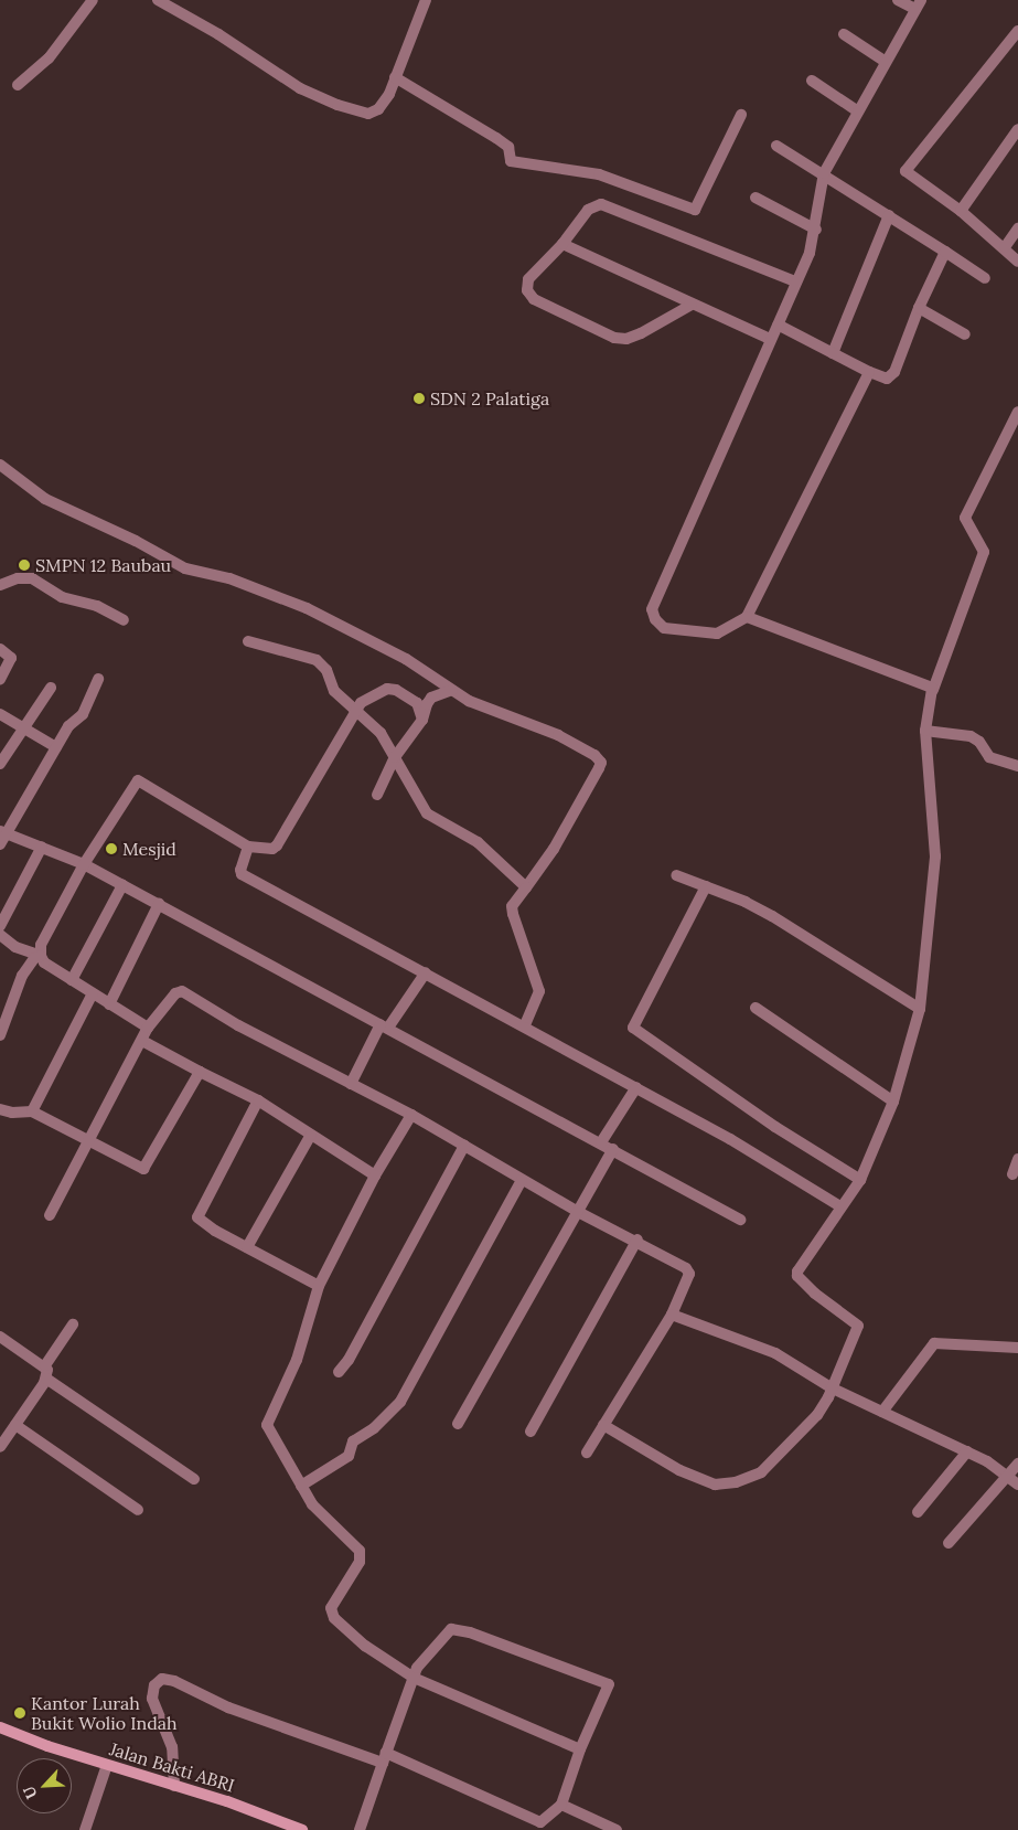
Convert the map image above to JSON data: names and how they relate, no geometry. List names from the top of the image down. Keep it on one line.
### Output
{"streets":{"street":["Jalan Bakti ABRI"]},"places":["SDN 2 Palatiga","SMPN 12 Baubau","Mesjid","Kantor Lurah Bukit Wolio Indah"],"north":"bottom left"}
